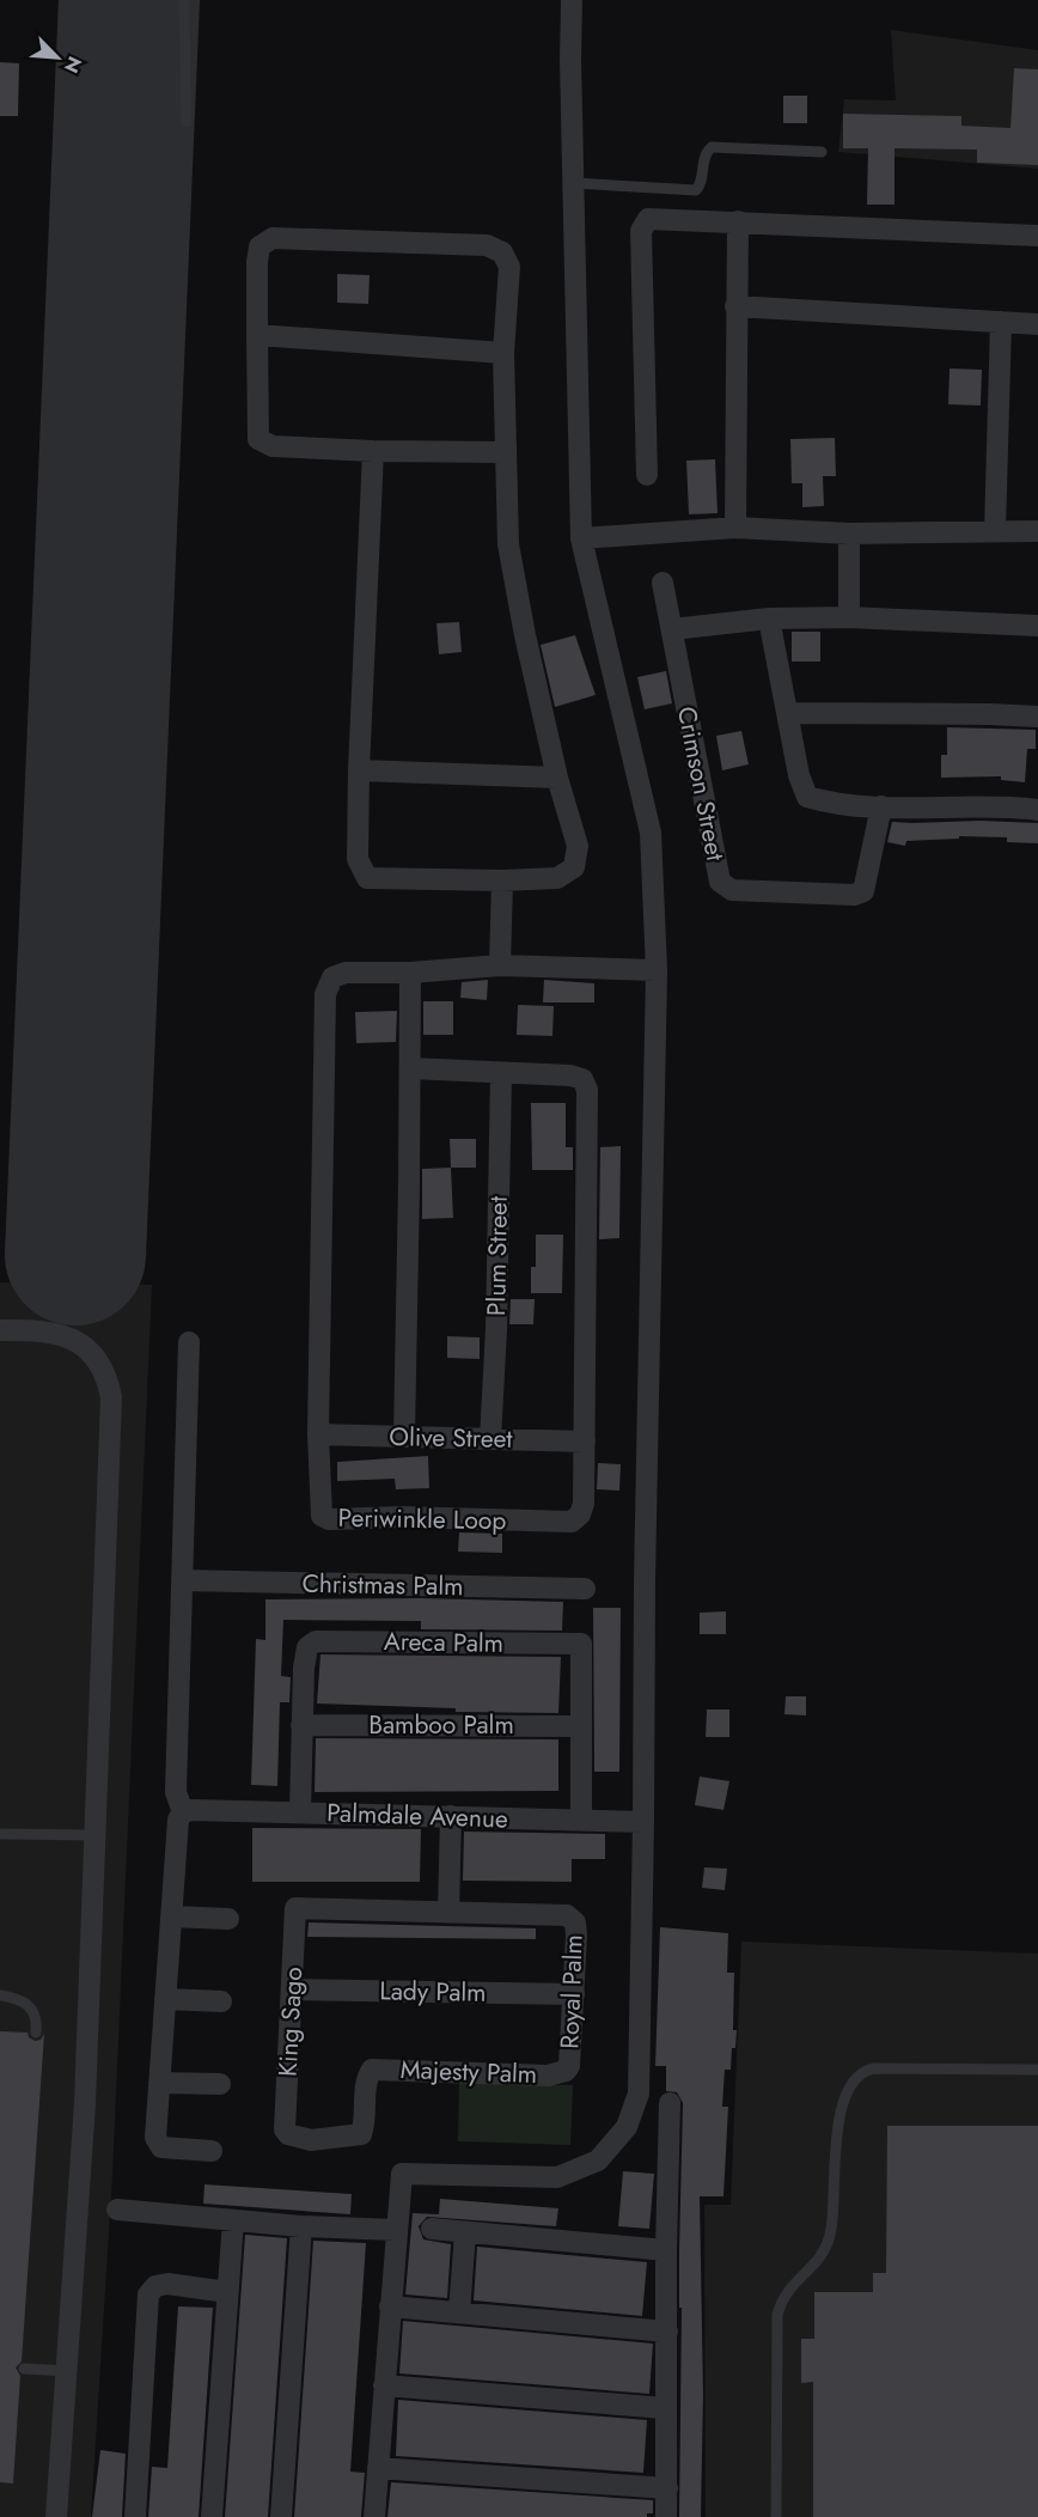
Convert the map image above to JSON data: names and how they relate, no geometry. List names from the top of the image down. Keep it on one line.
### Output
{"streets":{"street":["Crimson Street","Plum Street","Olive Street","Periwinkle Loop","Christmas Palm","Areca Palm","Bamboo Palm","Palmdale Avenue","Lady Palm","Royal Palm","King Sago","Majesty Palm"]},"crossings":[["Plum Street","Olive Street"],["Plum Street","Periwinkle Loop"],["Olive Street","Periwinkle Loop"],["Areca Palm","Bamboo Palm"],["Lady Palm","Royal Palm"],["Lady Palm","King Sago"],["Royal Palm","King Sago"],["Royal Palm","Majesty Palm"],["King Sago","Majesty Palm"]],"north":"bottom right"}
